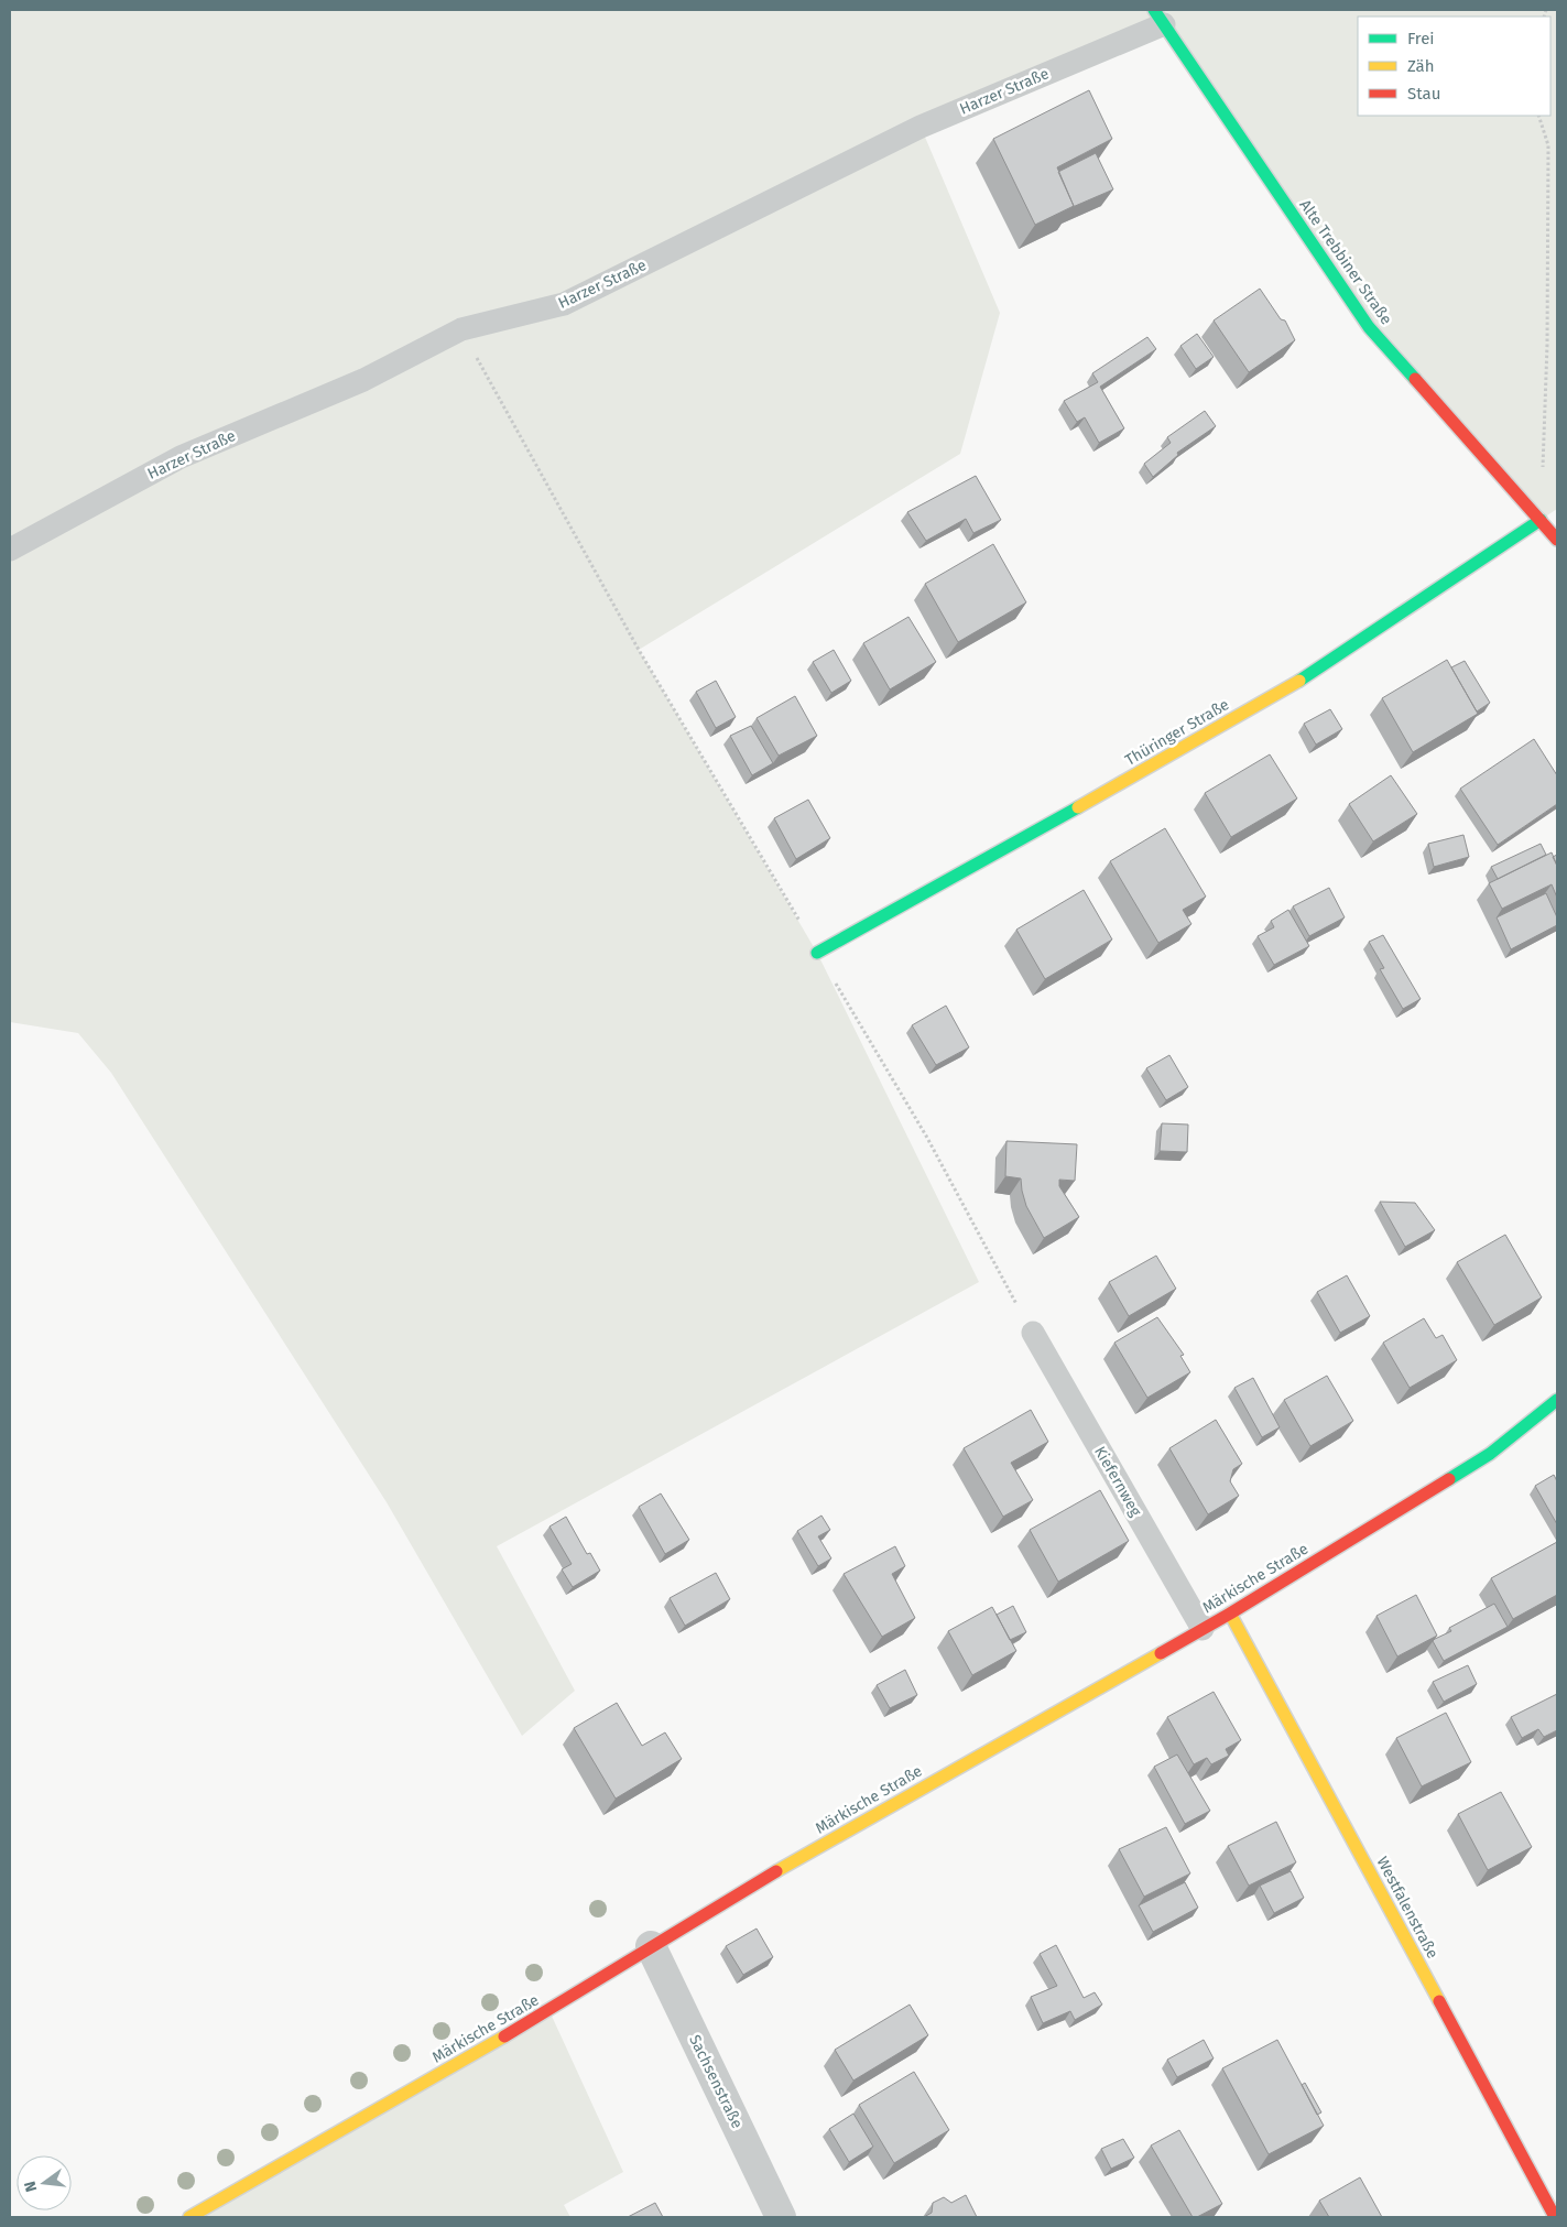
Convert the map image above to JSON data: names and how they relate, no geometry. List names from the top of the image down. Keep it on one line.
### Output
{"streets":{"street":["Alte Trebbiner Straße","Thüringer Straße","Märkische Straße","Westfalenstraße","Sachsenstraße"],"lane":["Harzer Straße","Kiefernweg"]},"crossings":[["Harzer Straße","Alte Trebbiner Straße"],["Alte Trebbiner Straße","Thüringer Straße"],["Kiefernweg","Märkische Straße"],["Märkische Straße","Westfalenstraße"],["Märkische Straße","Sachsenstraße"]],"legend":["Frei","Zäh","Stau"],"north":"left"}
